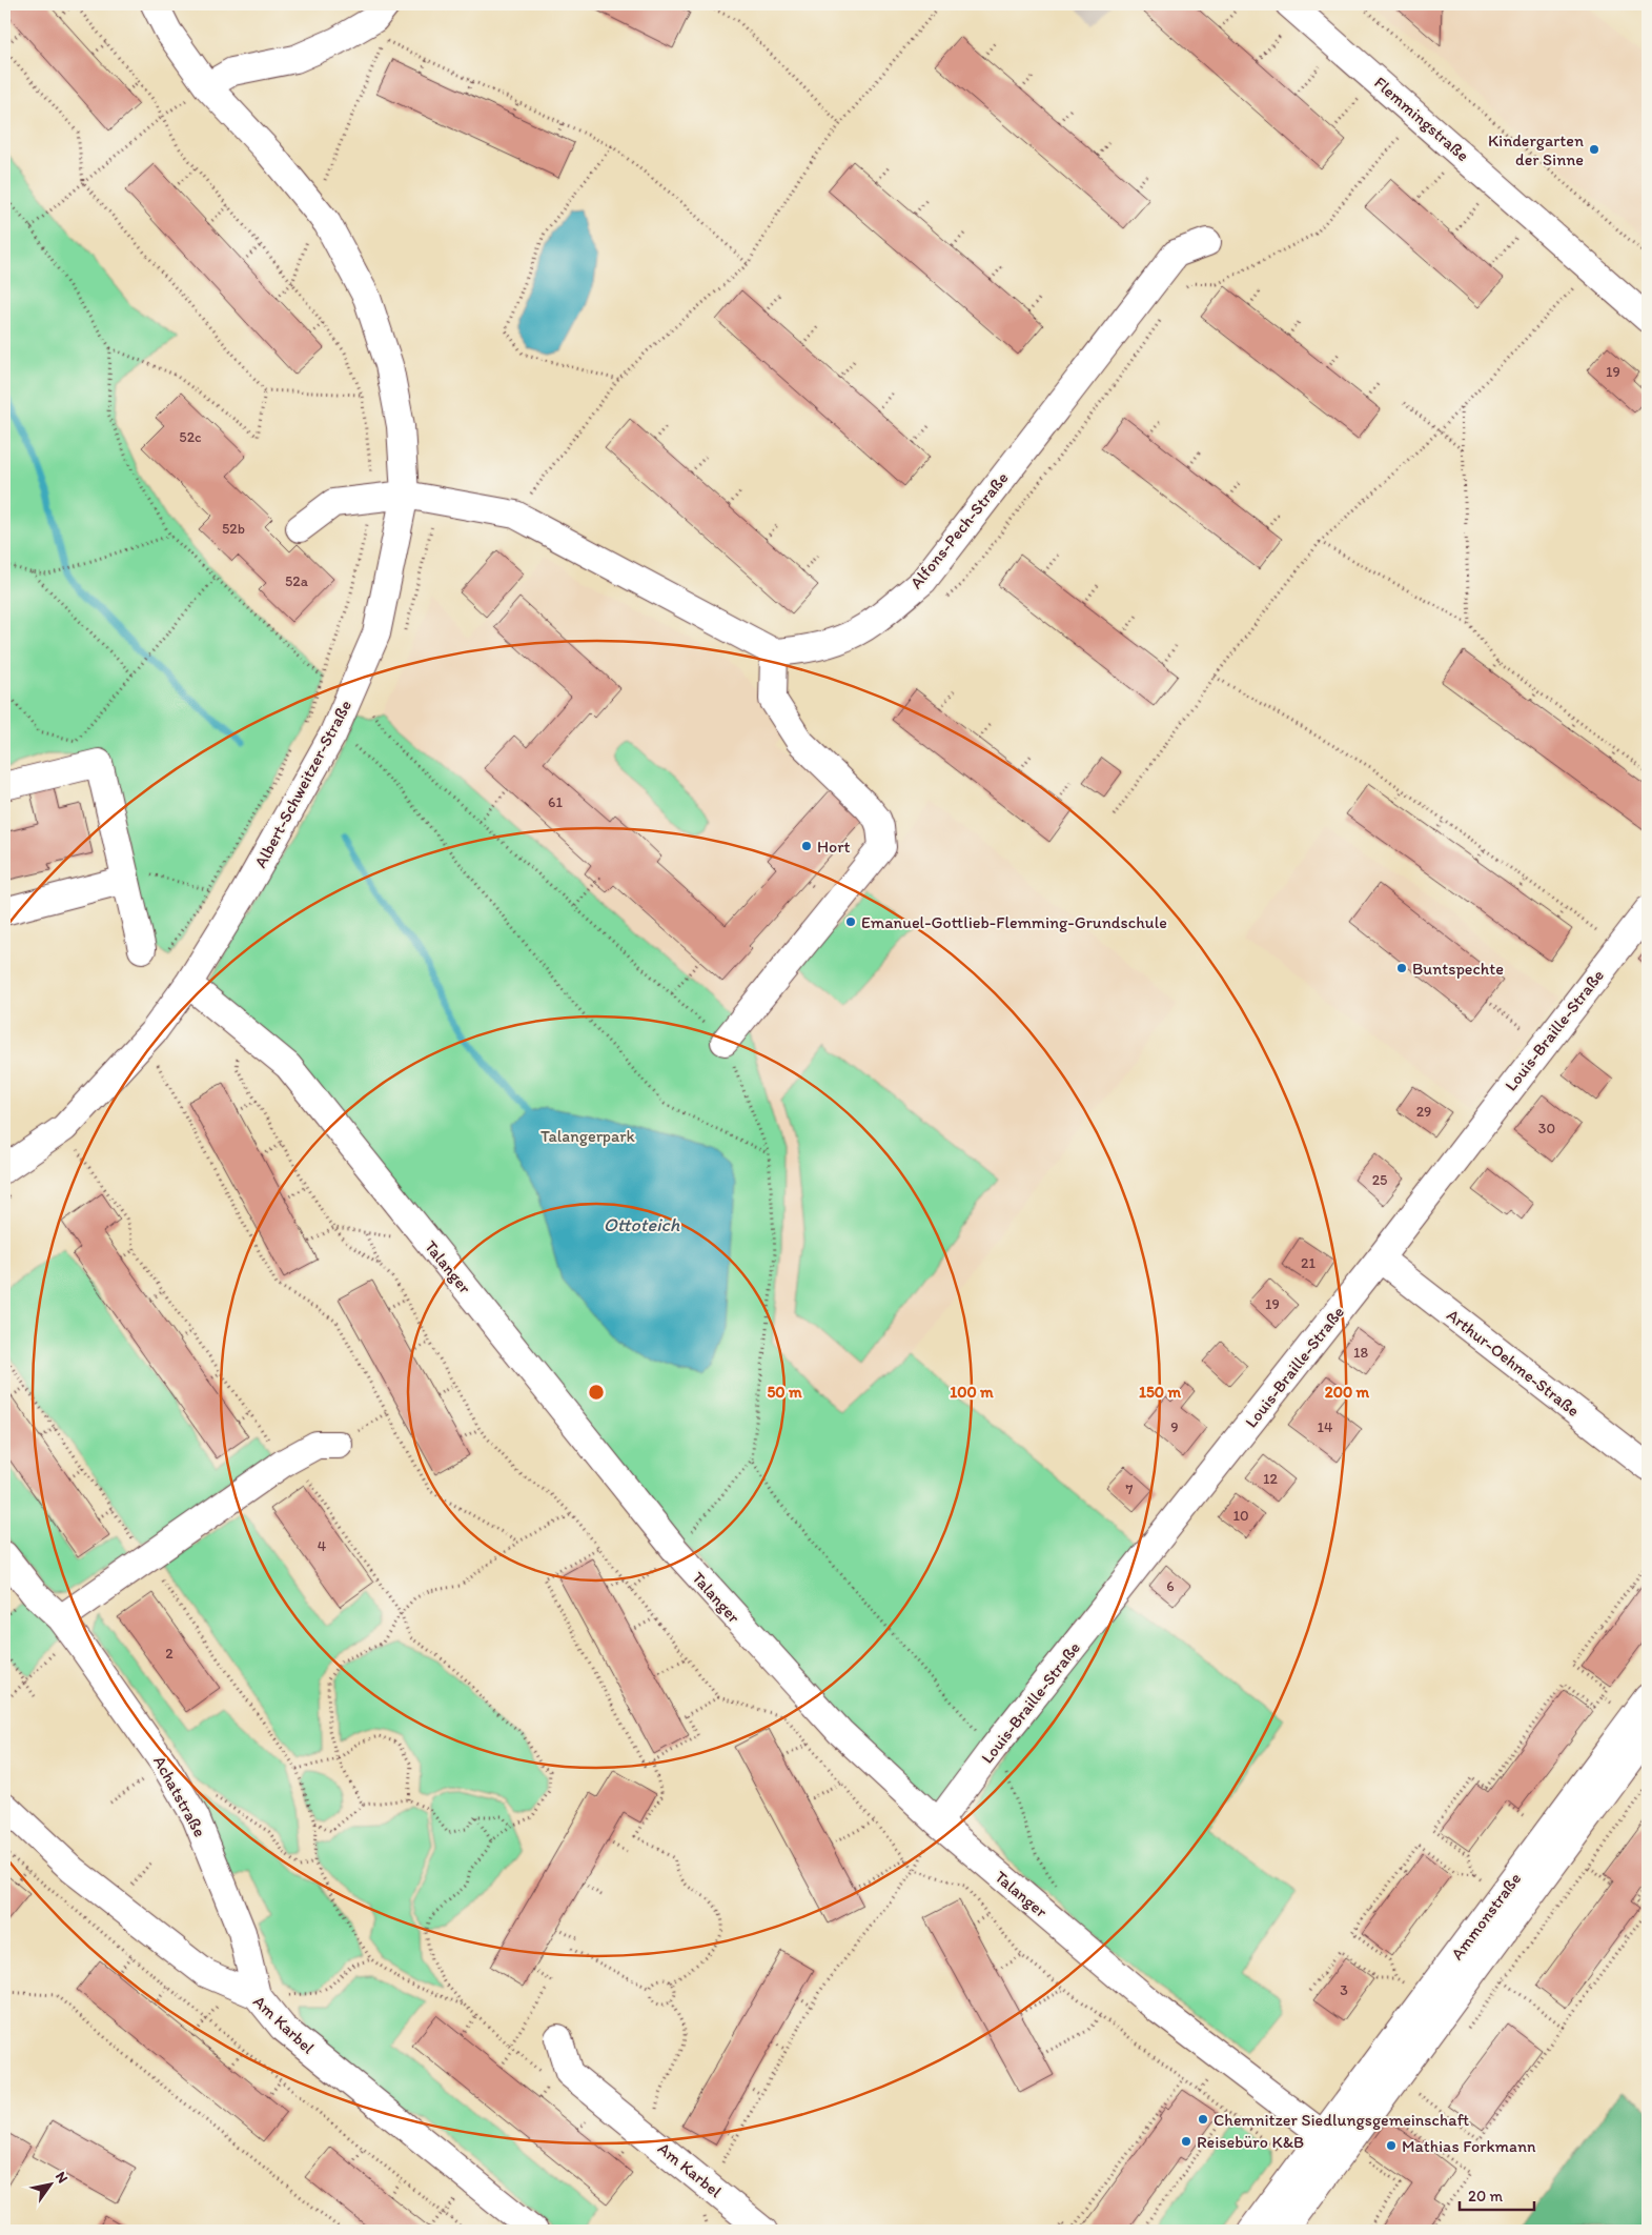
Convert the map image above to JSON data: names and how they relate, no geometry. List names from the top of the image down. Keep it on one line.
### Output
{"streets":{"street":["Flemmingstraße","Alfons-Pech-Straße","Albert-Schweitzer-Straße","Louis-Braille-Straße","Talanger","Arthur-Oehme-Straße","Achatstraße","Ammonstraße","Am Karbel"]},"crossings":[["Albert-Schweitzer-Straße","Talanger"],["Louis-Braille-Straße","Talanger"],["Louis-Braille-Straße","Arthur-Oehme-Straße"],["Talanger","Ammonstraße"],["Achatstraße","Am Karbel"]],"water":["Ottoteich"],"parks":["Talangerpark"],"places":["Kindergarten der Sinne","Hort","Emanuel-Gottlieb-Flemming-Grundschule","Buntspechte","Chemnitzer Siedlungsgemeinschaft","Reisebüro K&B","Mathias Forkmann"],"house_numbers":["19","52c","52b","52a","61","29","30","25","21","19","18","9","14","12","7","10","4","6","2","3"],"scale_bar":"20 m","north":"top right","rings":["50 m","100 m","150 m","200 m"]}
